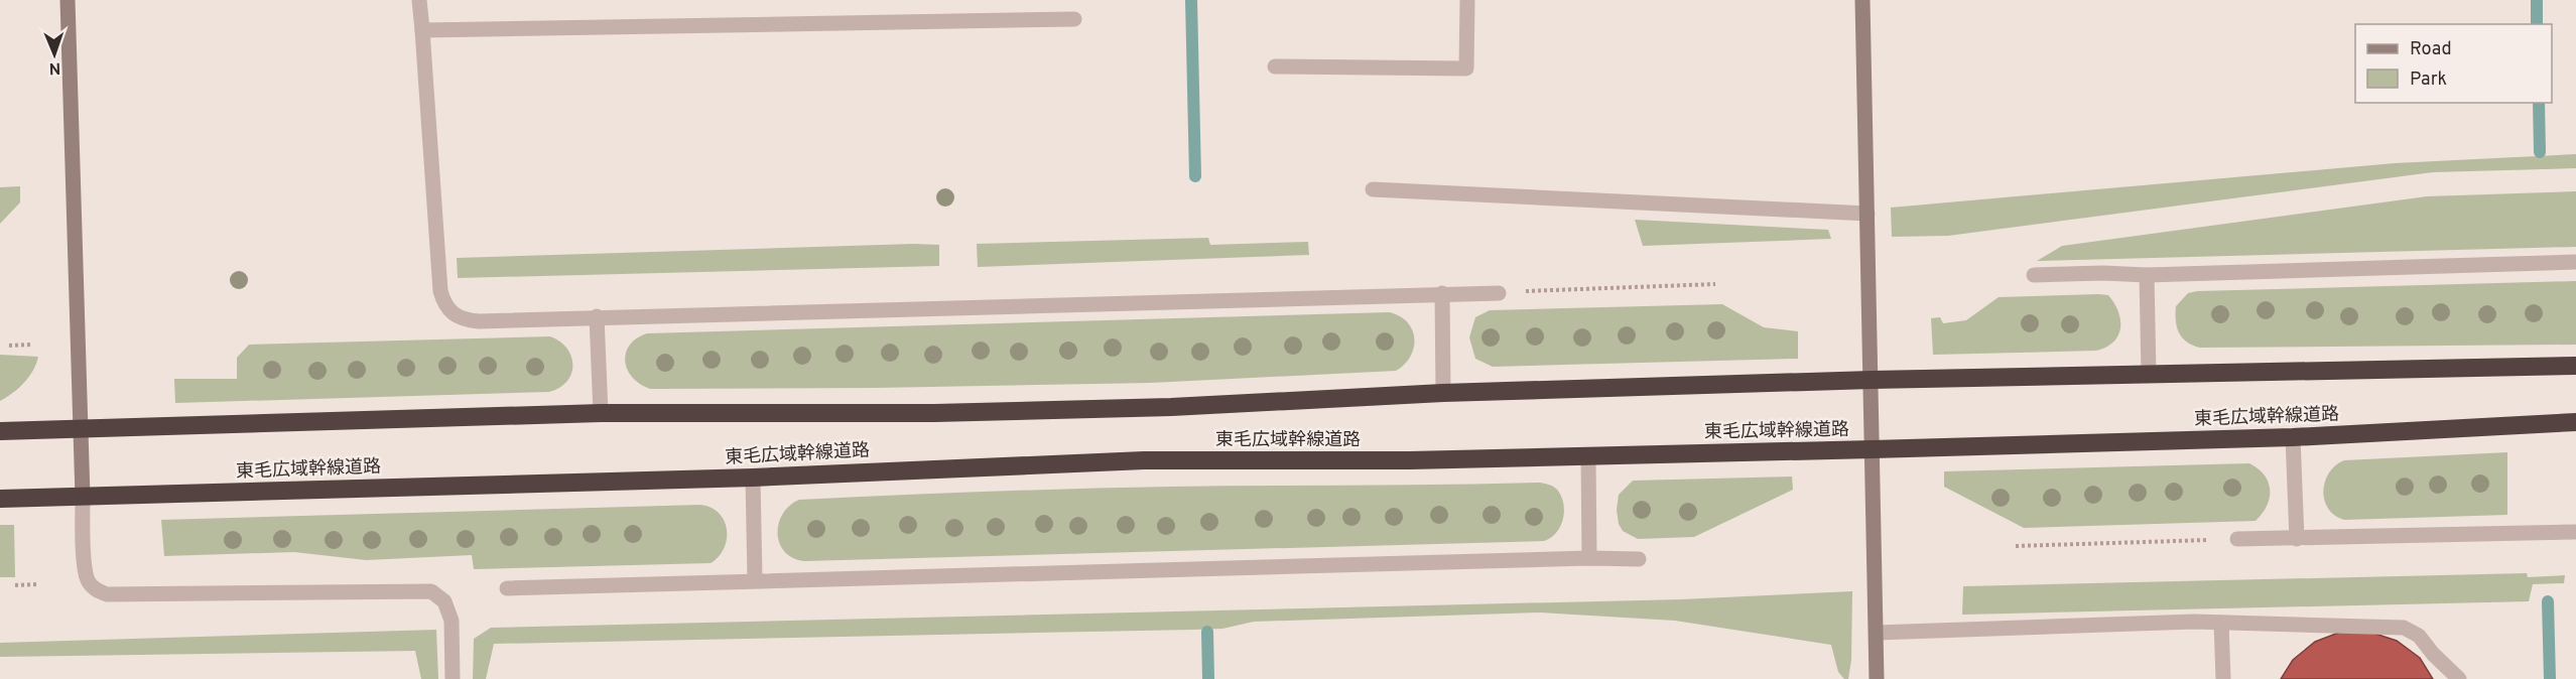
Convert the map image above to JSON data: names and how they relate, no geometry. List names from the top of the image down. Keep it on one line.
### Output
{"streets":{"highway":["東毛広域幹線道路"]},"legend":["Road","Park"],"north":"bottom"}
